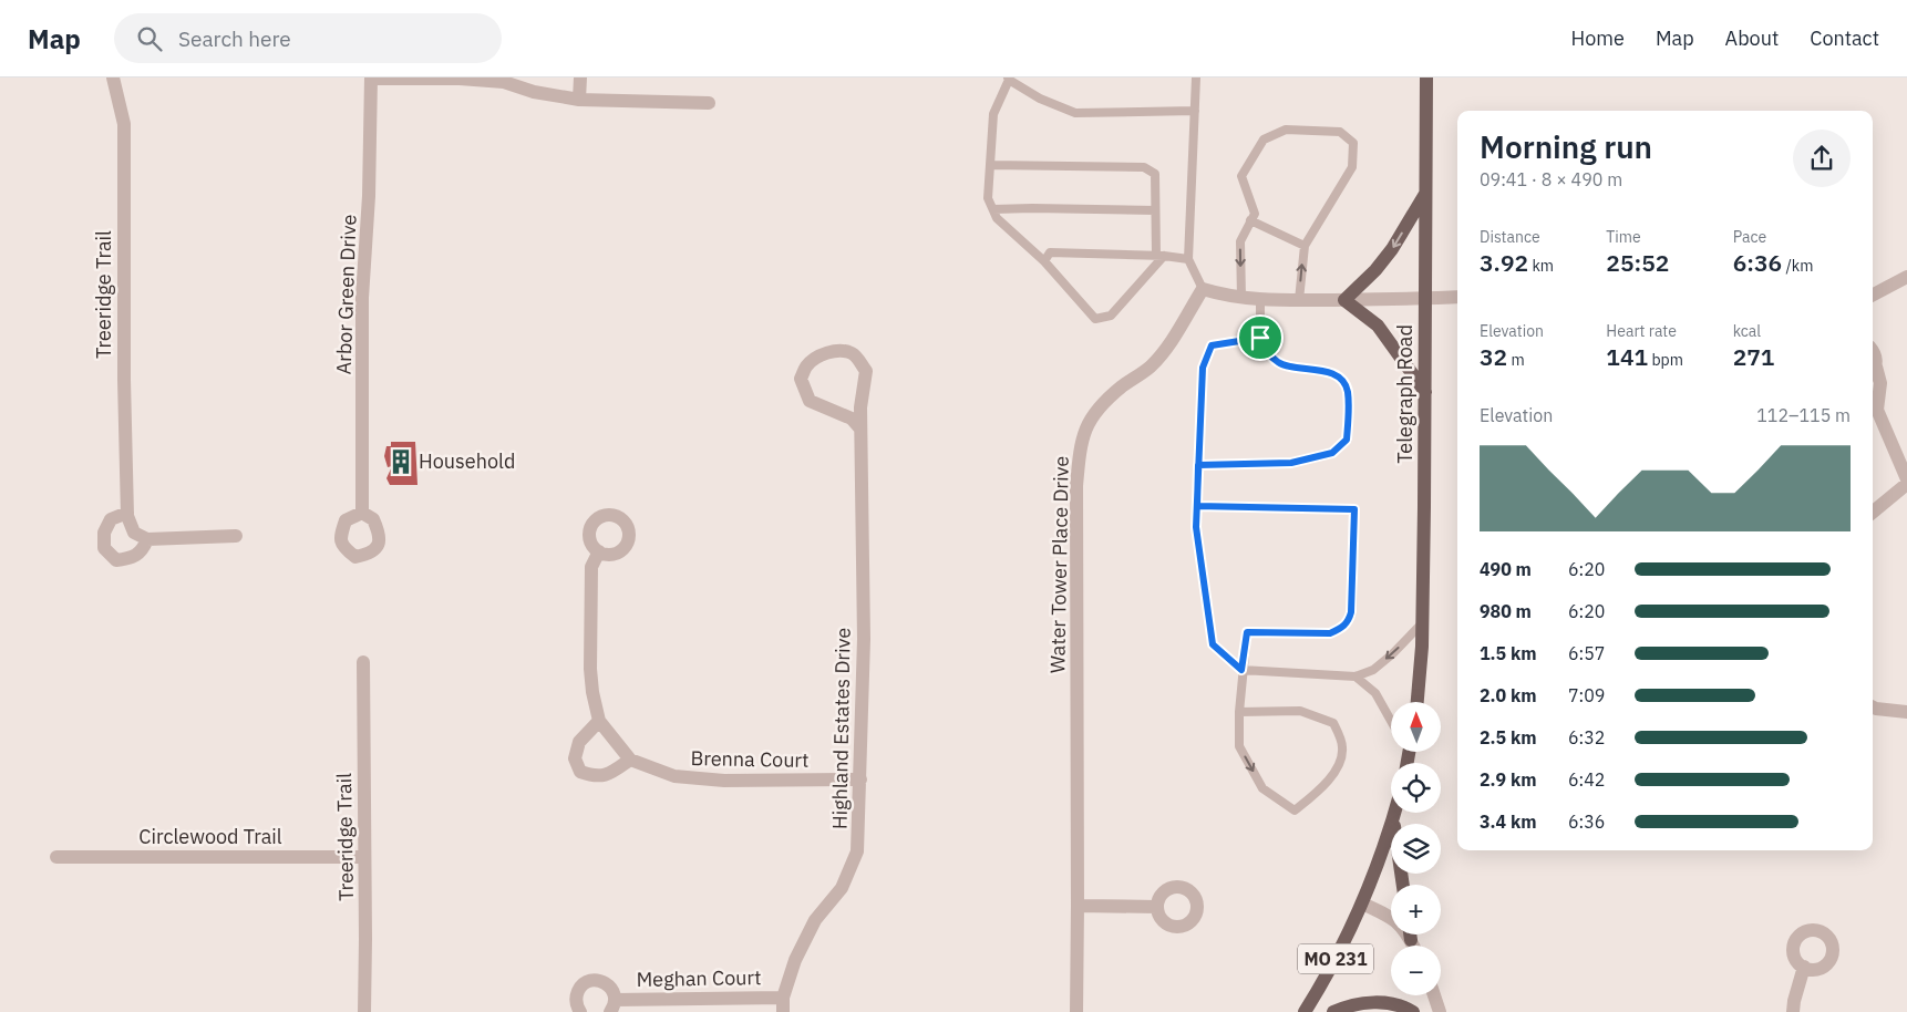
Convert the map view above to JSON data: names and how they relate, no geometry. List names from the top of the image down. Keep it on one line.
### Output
{"streets":{"main road":["Telegraph Road","MO 231"],"street":["Treeridge Trail","Arbor Green Drive","Water Tower Place Drive","Highland Estates Drive","Brenna Court","Circlewood Trail","Meghan Court"]},"crossings":[["Treeridge Trail","Circlewood Trail"],["Highland Estates Drive","Brenna Court"],["Highland Estates Drive","Meghan Court"]],"places":{"building":["Household"]},"north":"top","page":{"header":"Map","search":"Search here","nav":["Home","Map","About","Contact"],"heading":["Morning run","09:41 · 8 × 490 m"],"stats":[["Distance","3.92 km"],["Time","25:52"],["Pace","6:36 /km"],["Elevation","32 m"],["Heart rate","141 bpm"],["kcal","271"]],"chart":["Elevation","112–115 m"],"list":[{"name":"490 m","note":"6:20"},{"name":"980 m","note":"6:20"},{"name":"1.5 km","note":"6:57"},{"name":"2.0 km","note":"7:09"},{"name":"2.5 km","note":"6:32"},{"name":"2.9 km","note":"6:42"},{"name":"3.4 km","note":"6:36"}],"map_buttons":["+","−"]}}
